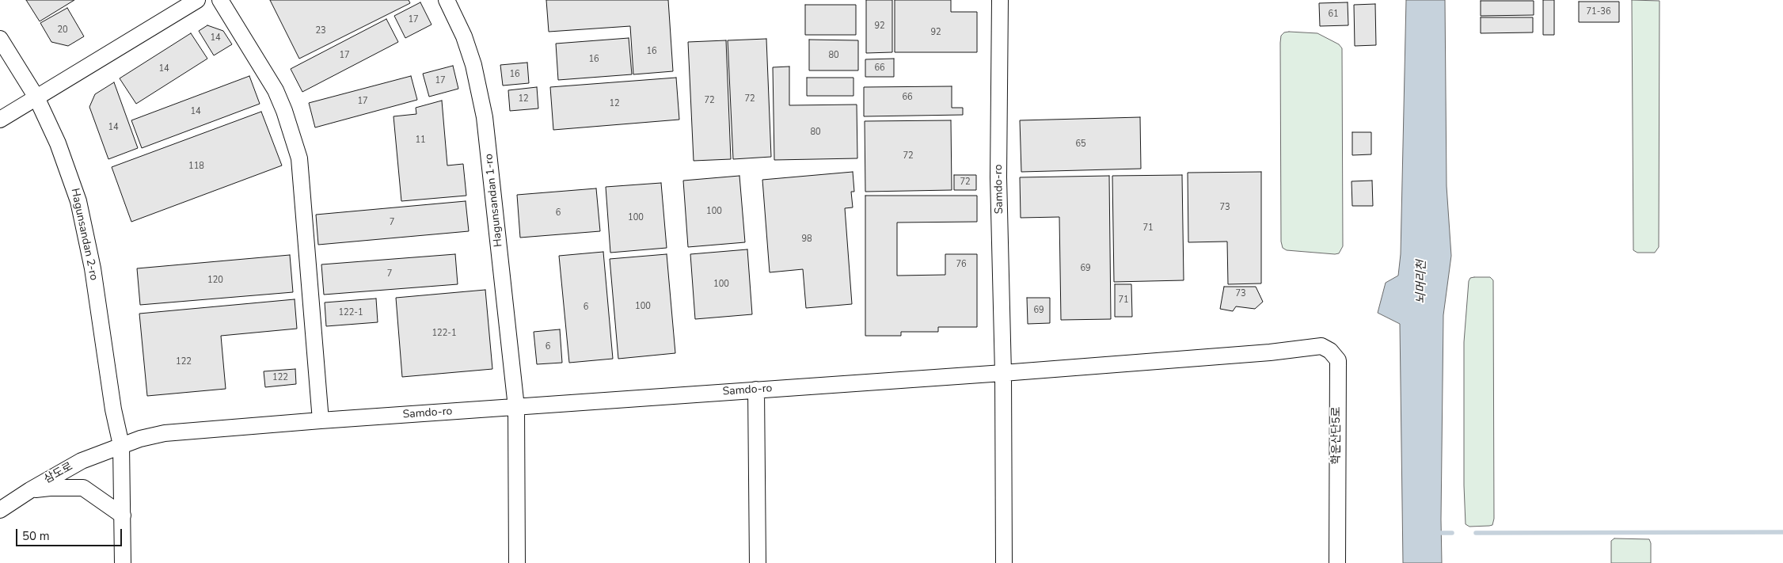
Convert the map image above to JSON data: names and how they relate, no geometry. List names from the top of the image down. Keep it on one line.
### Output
{"streets":{"street":["Samdo-ro","Hagunsandan 1-ro","Hagunsandan 2-ro","학운산단5로","삼도로"]},"crossings":[["Samdo-ro","Hagunsandan 1-ro"],["Samdo-ro","Hagunsandan 2-ro"],["Samdo-ro","학운산단5로"],["Samdo-ro","삼도로"],["Hagunsandan 2-ro","삼도로"]],"water":["뇌머리천"],"house_numbers":["71-36","61","17","92","20","23","92","14","16","17","80","16","66","14","16","17","66","12","72","72","17","12","14","14","80","11","65","72","118","72","73","100","6","100","7","71","98","76","69","7","120","100","73","71","100","6","69","122-1","122-1","6","122","122"],"scale_bar":"50 m"}
